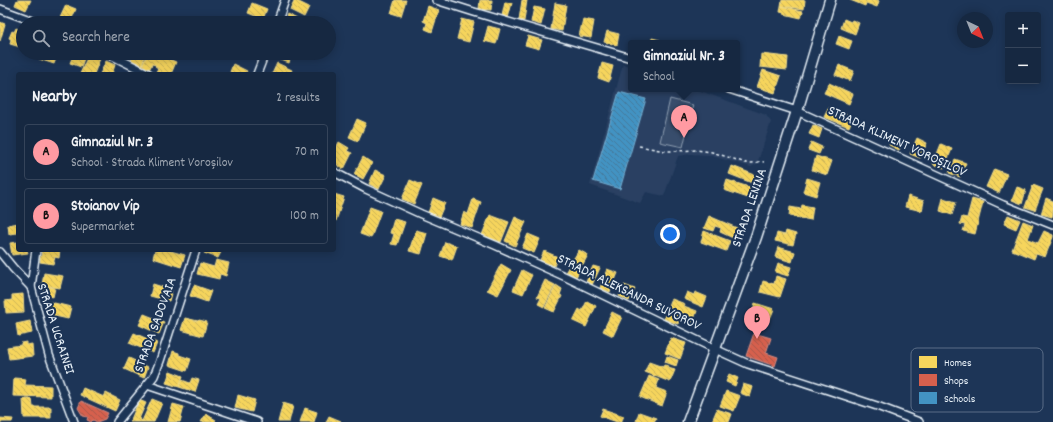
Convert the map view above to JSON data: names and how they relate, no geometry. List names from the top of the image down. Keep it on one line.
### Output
{"streets":{"street":["STRADA KLIMENT VOROȘILOV","STRADA LENINA","STRADA ALEKSANDR SUVOROV","STRADA SADOVAIA","STRADA UCRAINEI"]},"crossings":[["STRADA KLIMENT VOROȘILOV","STRADA LENINA"],["STRADA LENINA","STRADA ALEKSANDR SUVOROV"]],"legend":["Homes","Shops","Schools"],"north":"bottom right","page":{"map_buttons":["+","−"],"search":"Search here","popup":["Gimnaziul Nr. 3","School"],"heading":["Nearby","2 results"],"pins":["A","B"],"list":[{"mark":"A","name":"Gimnaziul Nr. 3","note":"School · Strada Kliment Voroșilov","value":"70 m"},{"mark":"B","name":"Stoianov Vip","note":"Supermarket","value":"100 m"}]}}
